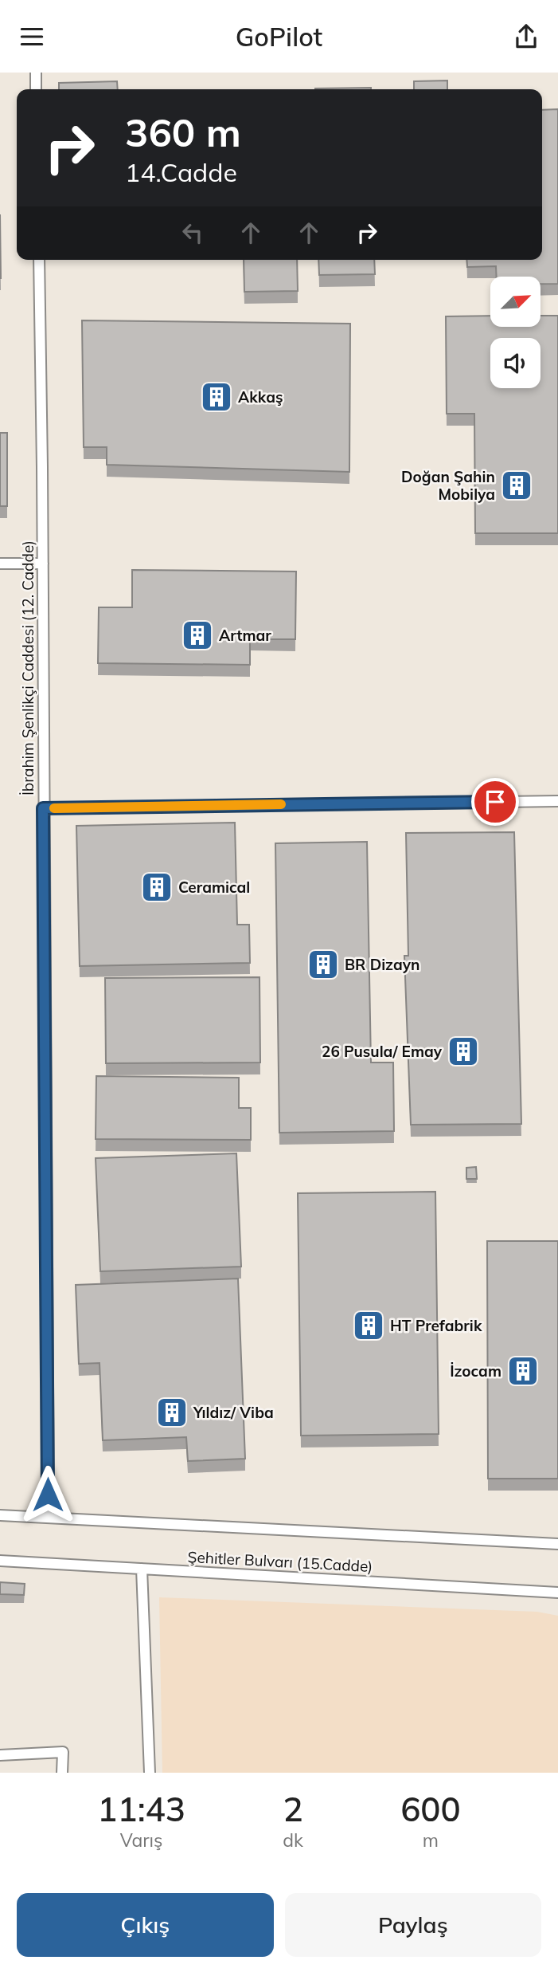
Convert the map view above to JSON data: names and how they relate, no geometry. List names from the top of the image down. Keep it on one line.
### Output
{"streets":{"street":["İbrahim Şenlikçi Caddesi (12. Cadde)","Şehitler Bulvarı (15.Cadde)"]},"places":{"building":["Akkaş","Doğan Şahin Mobilya","Artmar","Ceramical","BR Dizayn","26 Pusula/ Emay","HT Prefabrik","İzocam","Yıldız/ Viba"]},"north":"top right","page":{"header":"GoPilot","turn":["360 m","14.Cadde"],"eta":["11:43","Varış","2","dk","600","m"],"buttons":["Çıkış","Paylaş"]}}
